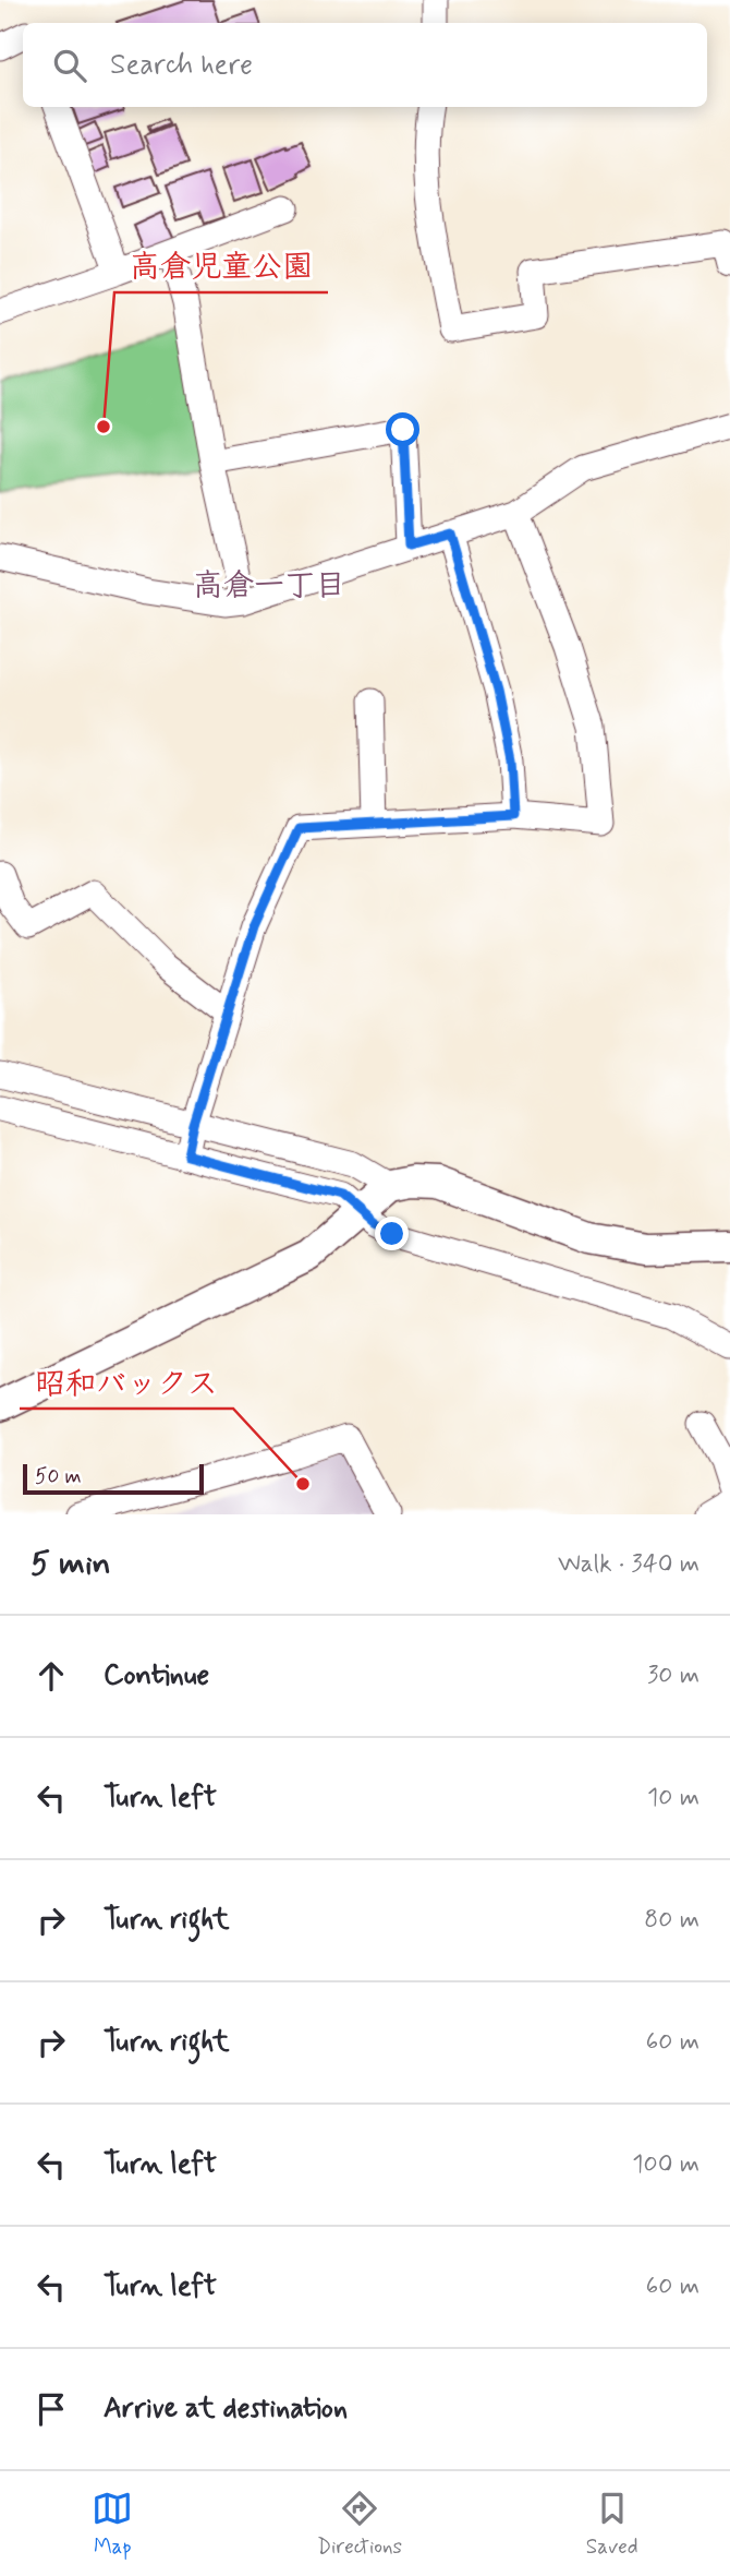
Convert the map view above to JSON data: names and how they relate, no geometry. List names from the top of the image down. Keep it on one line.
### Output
{"districts":["高倉一丁目"],"places":["高倉児童公園","昭和バックス"],"scale_bar":"50 m","page":{"search":"Search here","scale":"50 m","heading":["5 min","Walk · 340 m"],"list":[["Continue","30 m"],["Turn left","10 m"],["Turn right","80 m"],["Turn right","60 m"],["Turn left","100 m"],["Turn left","60 m"],"Arrive at destination"],"nav":["Map","Directions","Saved"]}}
